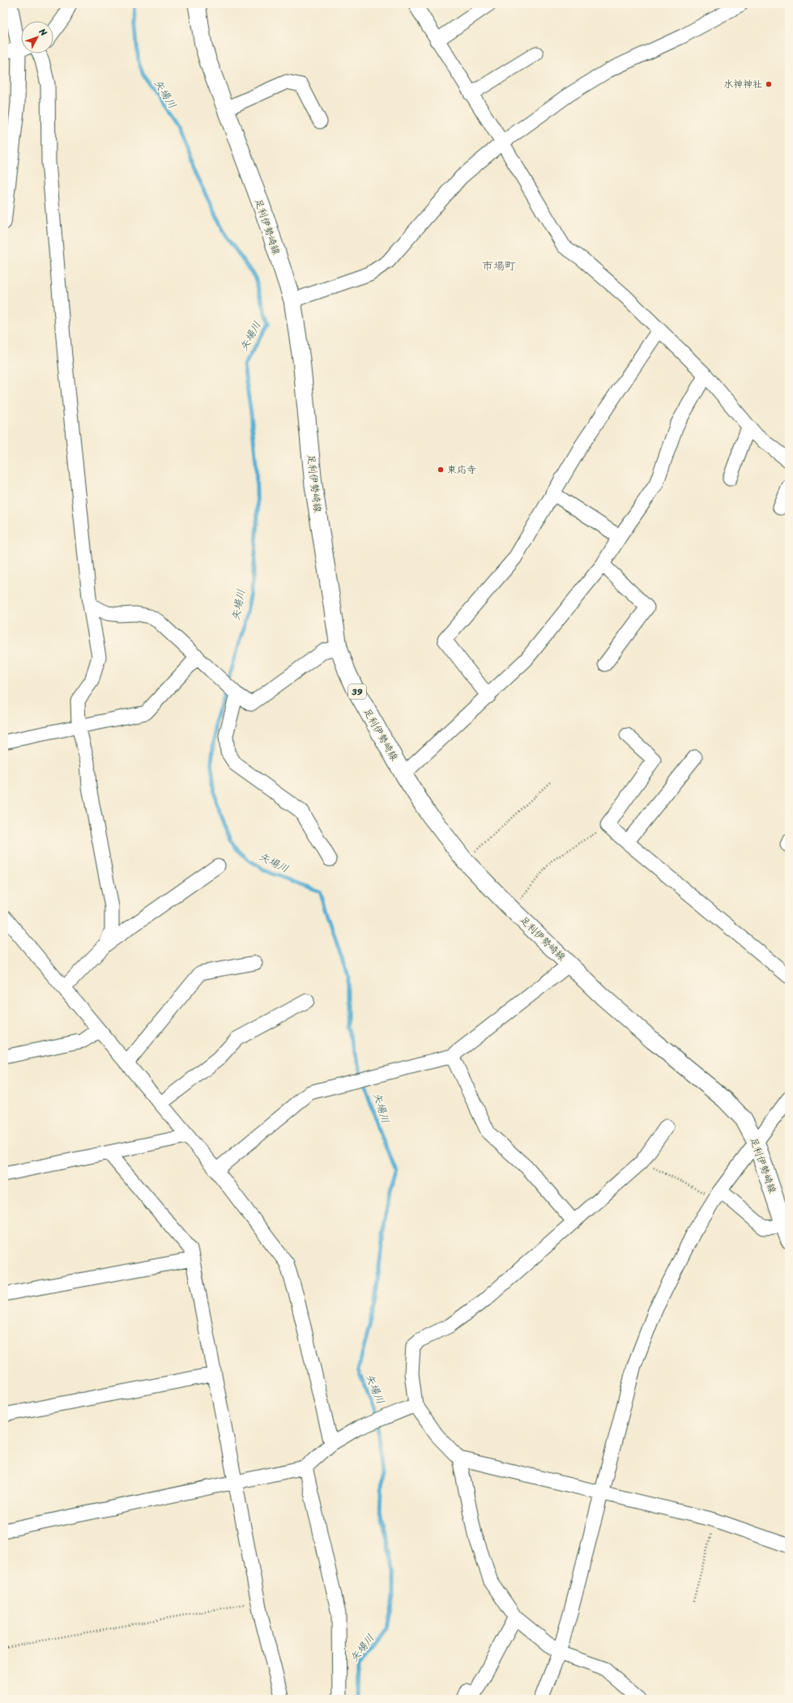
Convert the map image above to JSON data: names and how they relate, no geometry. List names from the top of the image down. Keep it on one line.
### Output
{"streets":{"main road":["足利伊勢崎線","39"]},"districts":["市場町"],"water":["矢場川"],"places":["水神神社","東応寺"],"north":"top right"}
